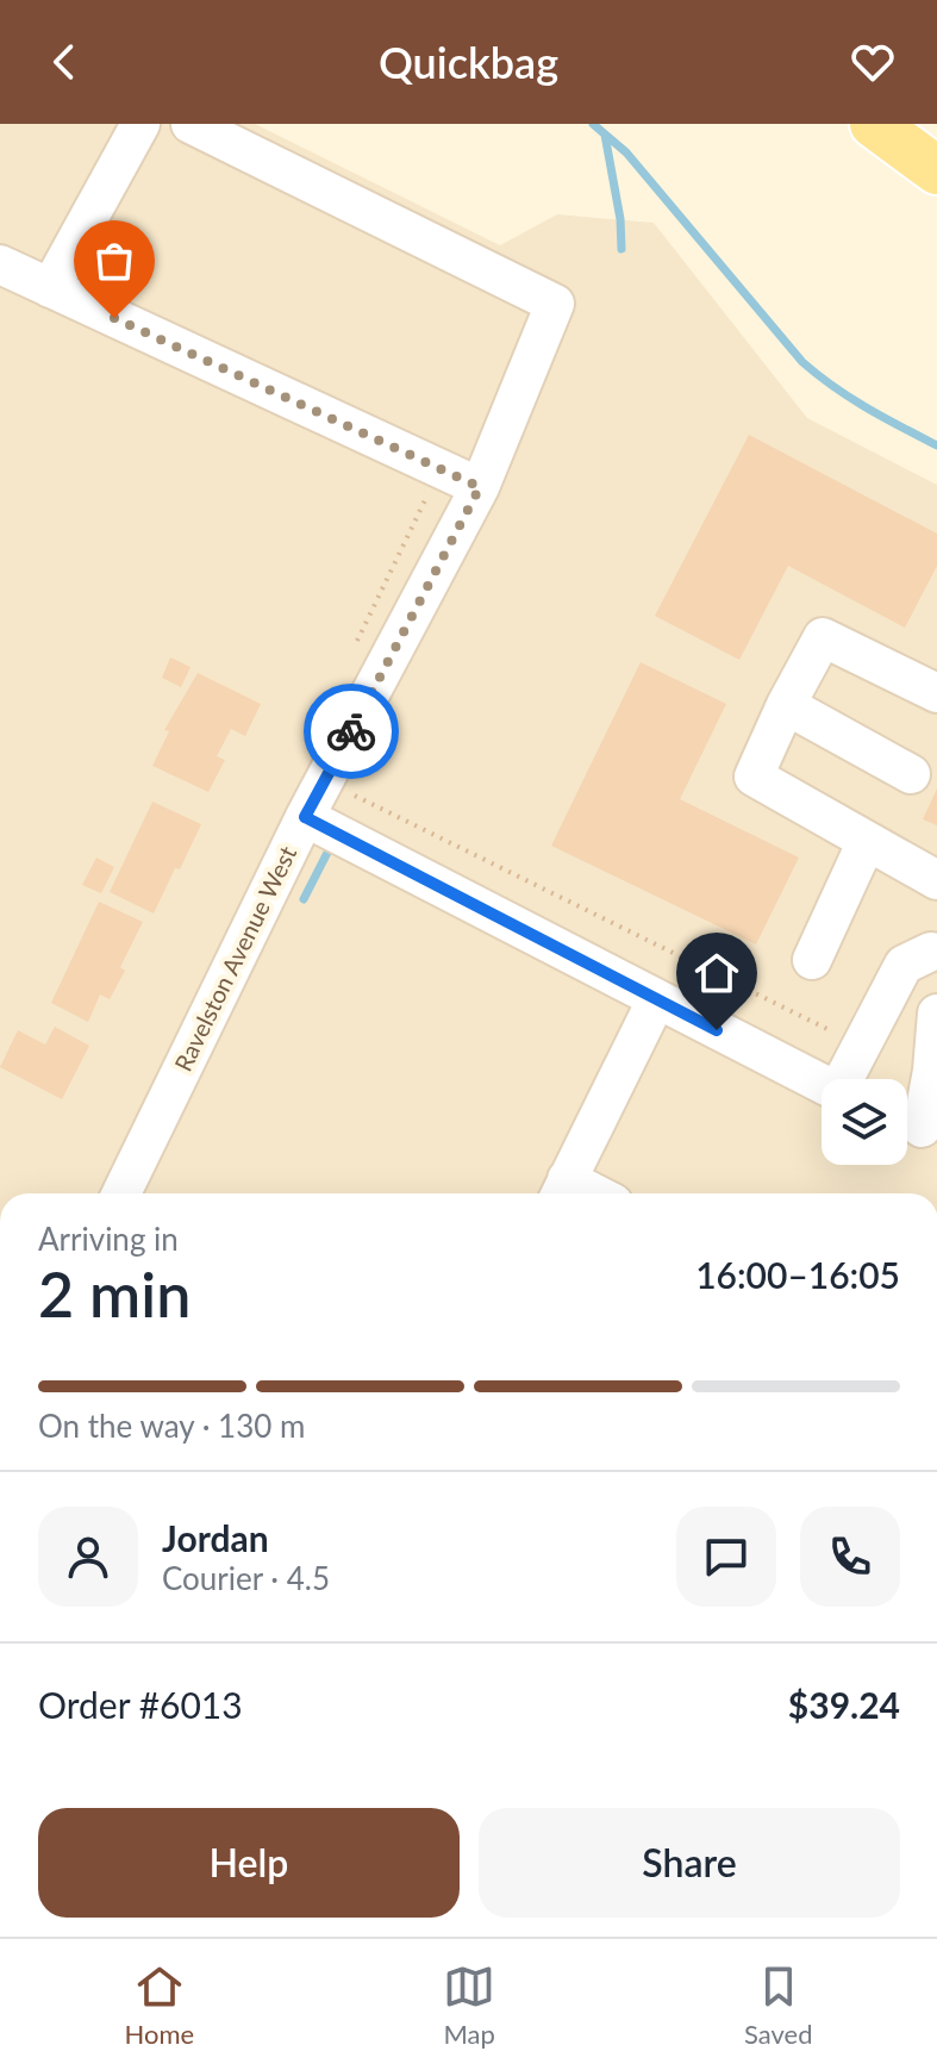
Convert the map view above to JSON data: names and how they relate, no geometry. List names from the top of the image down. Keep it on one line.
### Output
{"streets":{"street":["Ravelston Avenue West"]},"page":{"header":"Quickbag","heading":["2 min","Arriving in","16:00–16:05"],"panel":["Jordan","Courier · 4.5","Order #6013","$39.24"],"bar":"On the way · 130 m","buttons":["Help","Share"],"tabs":["Home","Map","Saved"]}}
